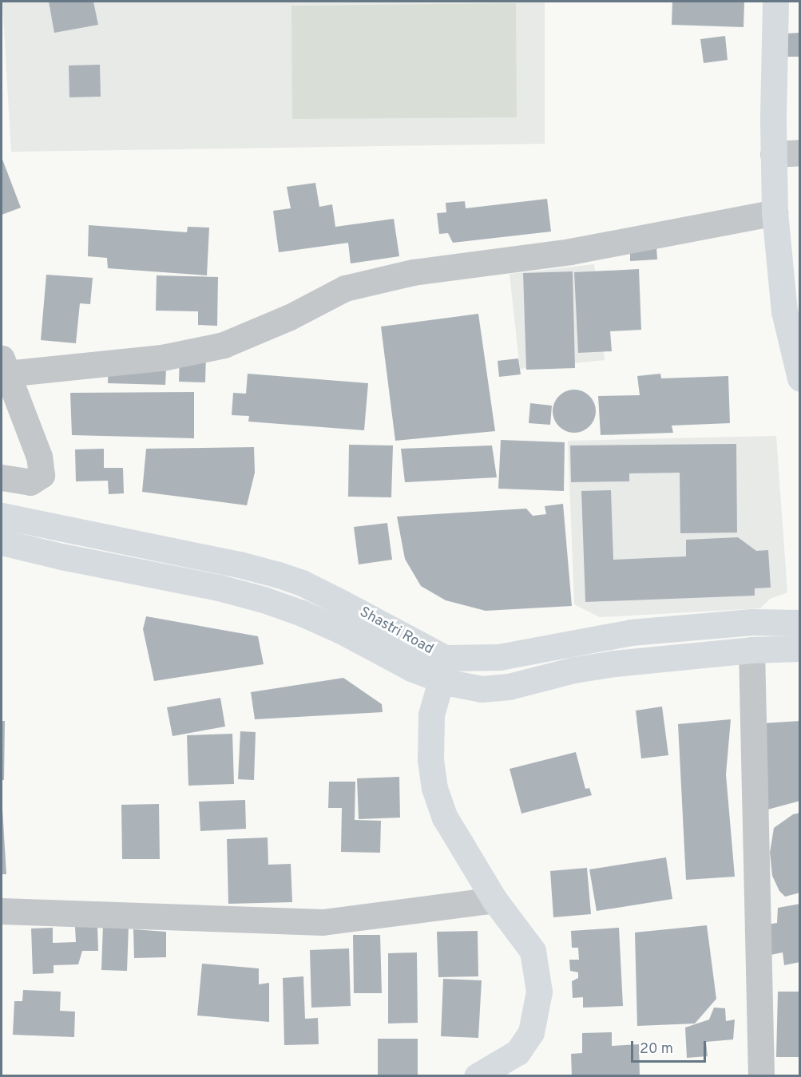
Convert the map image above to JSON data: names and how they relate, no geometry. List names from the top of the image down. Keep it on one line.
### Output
{"streets":{"main road":["Shastri Road"]},"scale_bar":"20 m"}
